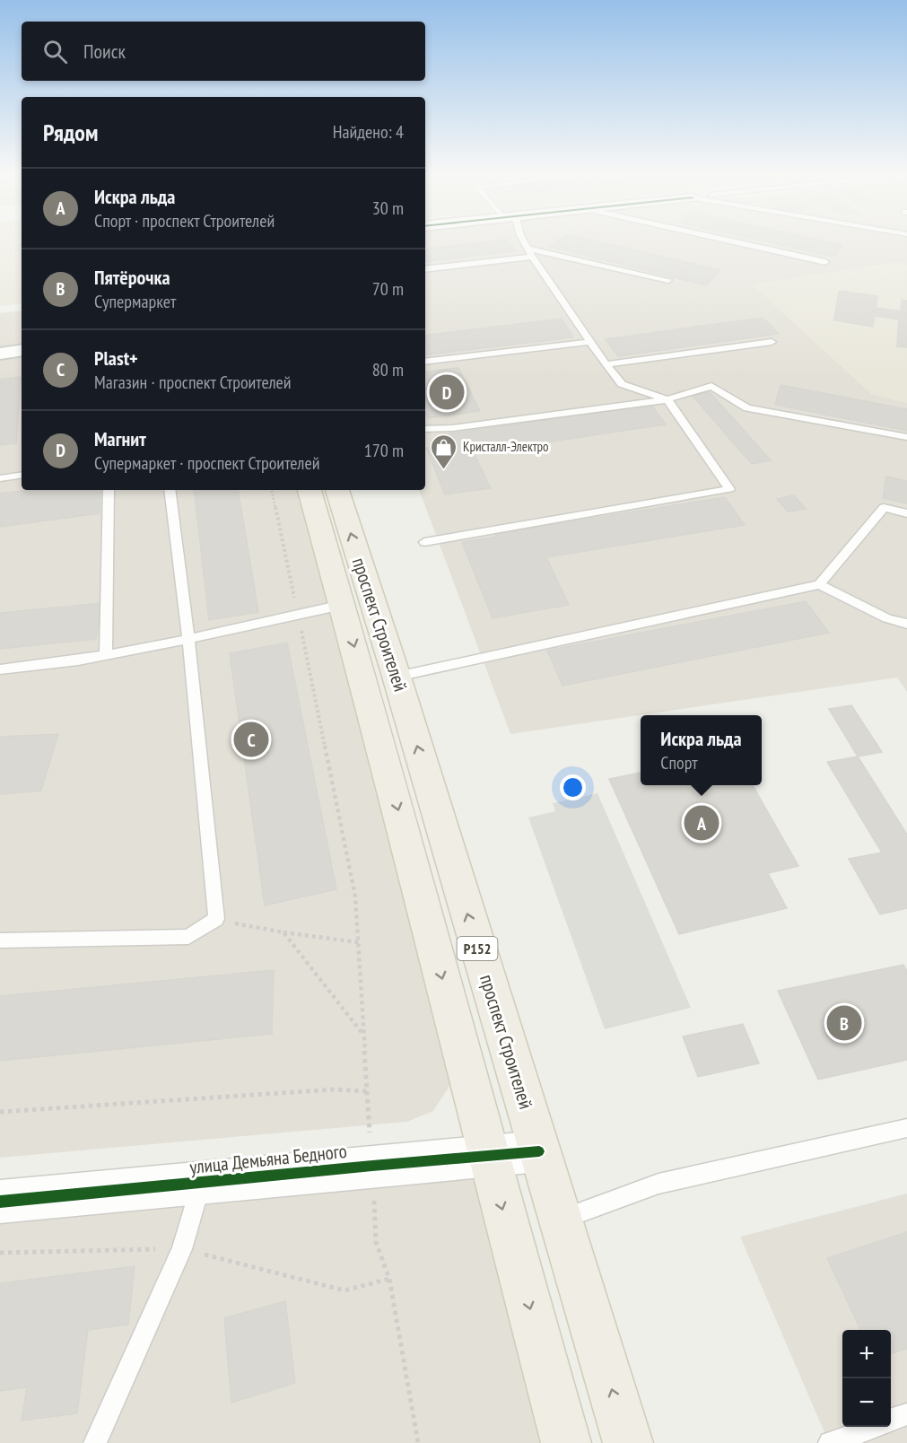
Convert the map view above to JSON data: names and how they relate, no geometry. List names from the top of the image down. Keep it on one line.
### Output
{"streets":{"main road":["проспект Строителей","Р152"],"street":["улица Демьяна Бедного"]},"crossings":[["проспект Строителей","улица Демьяна Бедного"]],"places":{"shop":["Кристалл-Электро"]},"page":{"search":"Поиск","heading":["Рядом","Найдено: 4"],"list":[{"mark":"A","name":"Искра льда","note":"Спорт · проспект Строителей","value":"30 m"},{"mark":"B","name":"Пятёрочка","note":"Супермаркет","value":"70 m"},{"mark":"C","name":"Plast+","note":"Магазин · проспект Строителей","value":"80 m"},{"mark":"D","name":"Магнит","note":"Супермаркет · проспект Строителей","value":"170 m"}],"pins":["D","C","A","B"],"popup":["Искра льда","Спорт"],"map_buttons":["+","−"]}}
